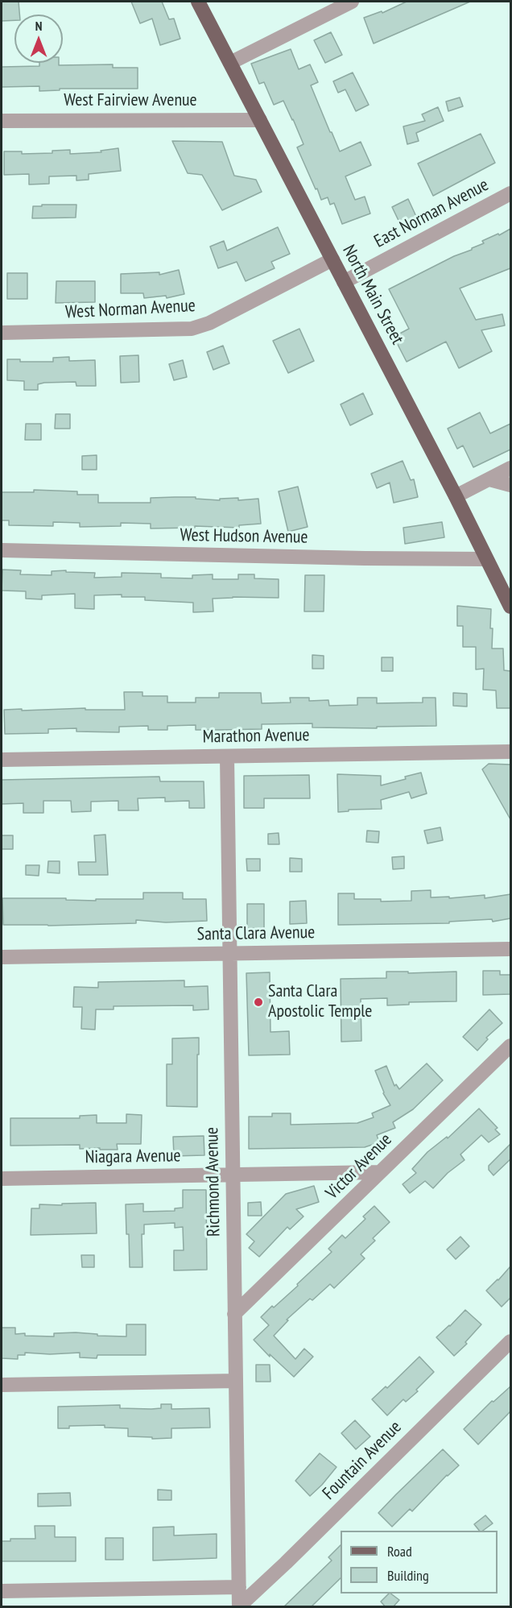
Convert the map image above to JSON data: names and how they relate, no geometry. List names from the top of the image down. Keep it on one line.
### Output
{"streets":{"main road":["North Main Street"],"street":["West Fairview Avenue","East Norman Avenue","West Norman Avenue","West Hudson Avenue","Marathon Avenue","Santa Clara Avenue","Niagara Avenue","Victor Avenue","Richmond Avenue","Fountain Avenue"]},"crossings":[["West Fairview Avenue","North Main Street"],["East Norman Avenue","North Main Street"],["North Main Street","West Norman Avenue"],["North Main Street","West Hudson Avenue"],["Marathon Avenue","Richmond Avenue"],["Santa Clara Avenue","Richmond Avenue"],["Niagara Avenue","Victor Avenue"],["Niagara Avenue","Richmond Avenue"],["Victor Avenue","Richmond Avenue"],["Richmond Avenue","Fountain Avenue"]],"places":["Santa Clara Apostolic Temple"],"legend":["Road","Building"],"north":"top"}
